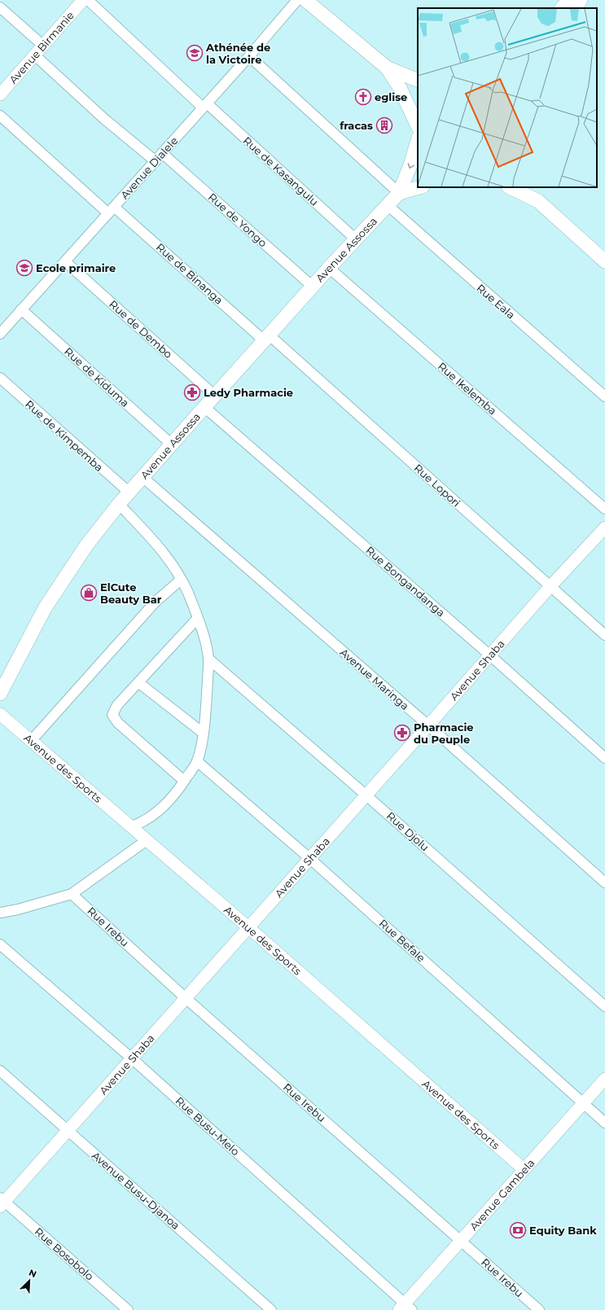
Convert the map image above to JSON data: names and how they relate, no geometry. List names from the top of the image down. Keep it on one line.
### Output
{"streets":{"main road":["Avenue Assossa"],"street":["Avenue Birmanie","Avenue Dialele","Rue de Kasangulu","Rue de Yongo","Rue de Binanga","Rue Eala","Rue de Dembo","Rue de Kiduma","Rue Ikelemba","Rue de Kimpemba","Rue Lopori","Rue Bongandanga","Avenue Shaba","Avenue Maringa","Avenue des Sports","Rue Djolu","Rue Irebu","Rue Befale","Rue Busu-Melo","Avenue Busu-Djanoa","Avenue Gambela","Rue Bosobolo"]},"crossings":[["Avenue Dialele","Rue de Kasangulu"],["Avenue Dialele","Rue de Yongo"],["Avenue Dialele","Rue de Binanga"],["Avenue Dialele","Rue de Dembo"],["Avenue Dialele","Rue de Kiduma"],["Rue de Kasangulu","Avenue Assossa"],["Rue de Yongo","Avenue Assossa"],["Avenue Assossa","Rue de Binanga"],["Avenue Assossa","Rue Eala"],["Avenue Assossa","Rue de Dembo"],["Avenue Assossa","Rue de Kiduma"],["Avenue Assossa","Rue Ikelemba"],["Avenue Assossa","Rue de Kimpemba"],["Avenue Assossa","Rue Lopori"],["Avenue Assossa","Rue Bongandanga"],["Avenue Assossa","Avenue Maringa"],["Rue de Binanga","Rue Lopori"],["Rue Lopori","Avenue Shaba"],["Rue Bongandanga","Avenue Shaba"],["Avenue Shaba","Avenue Maringa"],["Avenue Shaba","Avenue des Sports"],["Avenue Shaba","Rue Djolu"],["Avenue Shaba","Rue Irebu"],["Avenue Shaba","Rue Befale"],["Avenue Shaba","Rue Busu-Melo"],["Avenue Shaba","Avenue Busu-Djanoa"],["Avenue Shaba","Rue Bosobolo"],["Avenue des Sports","Avenue Gambela"],["Rue Irebu","Avenue Gambela"],["Rue Befale","Avenue Gambela"],["Rue Busu-Melo","Avenue Gambela"]],"places":{"school or university":["Athénée de la Victoire","Ecole primaire"],"church":["eglise"],"building":["fracas"],"pharmacy":["Ledy Pharmacie","Pharmacie du Peuple"],"shop":["ElCute Beauty Bar"],"bank":["Equity Bank"]},"north":"top right"}
